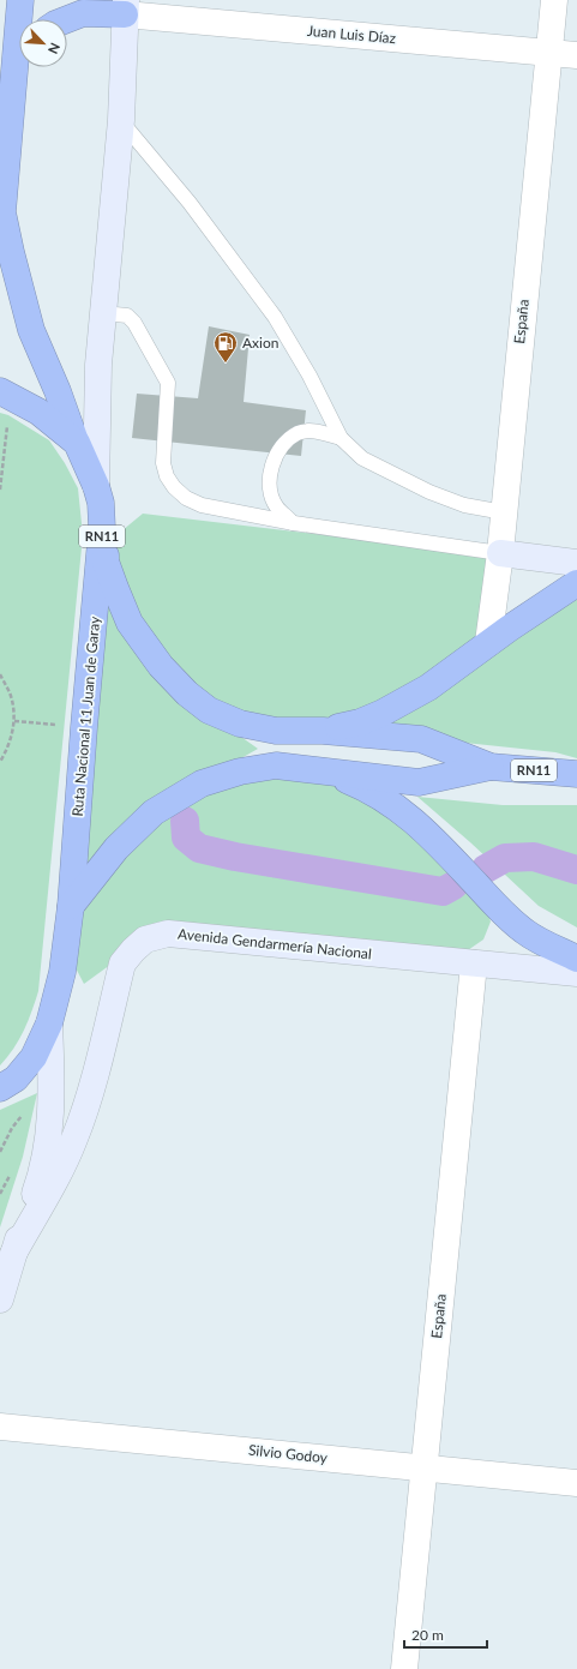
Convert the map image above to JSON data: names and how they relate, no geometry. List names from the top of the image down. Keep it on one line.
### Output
{"streets":{"highway":["RN11","Ruta Nacional 11 Juan de Garay"],"main road":["Avenida Gendarmería Nacional"],"street":["Juan Luis Díaz","España","Silvio Godoy"]},"crossings":[["Juan Luis Díaz","España"],["España","Avenida Gendarmería Nacional"],["España","Silvio Godoy"]],"places":{"fuel station":["Axion"]},"scale_bar":"20 m","north":"bottom right"}
